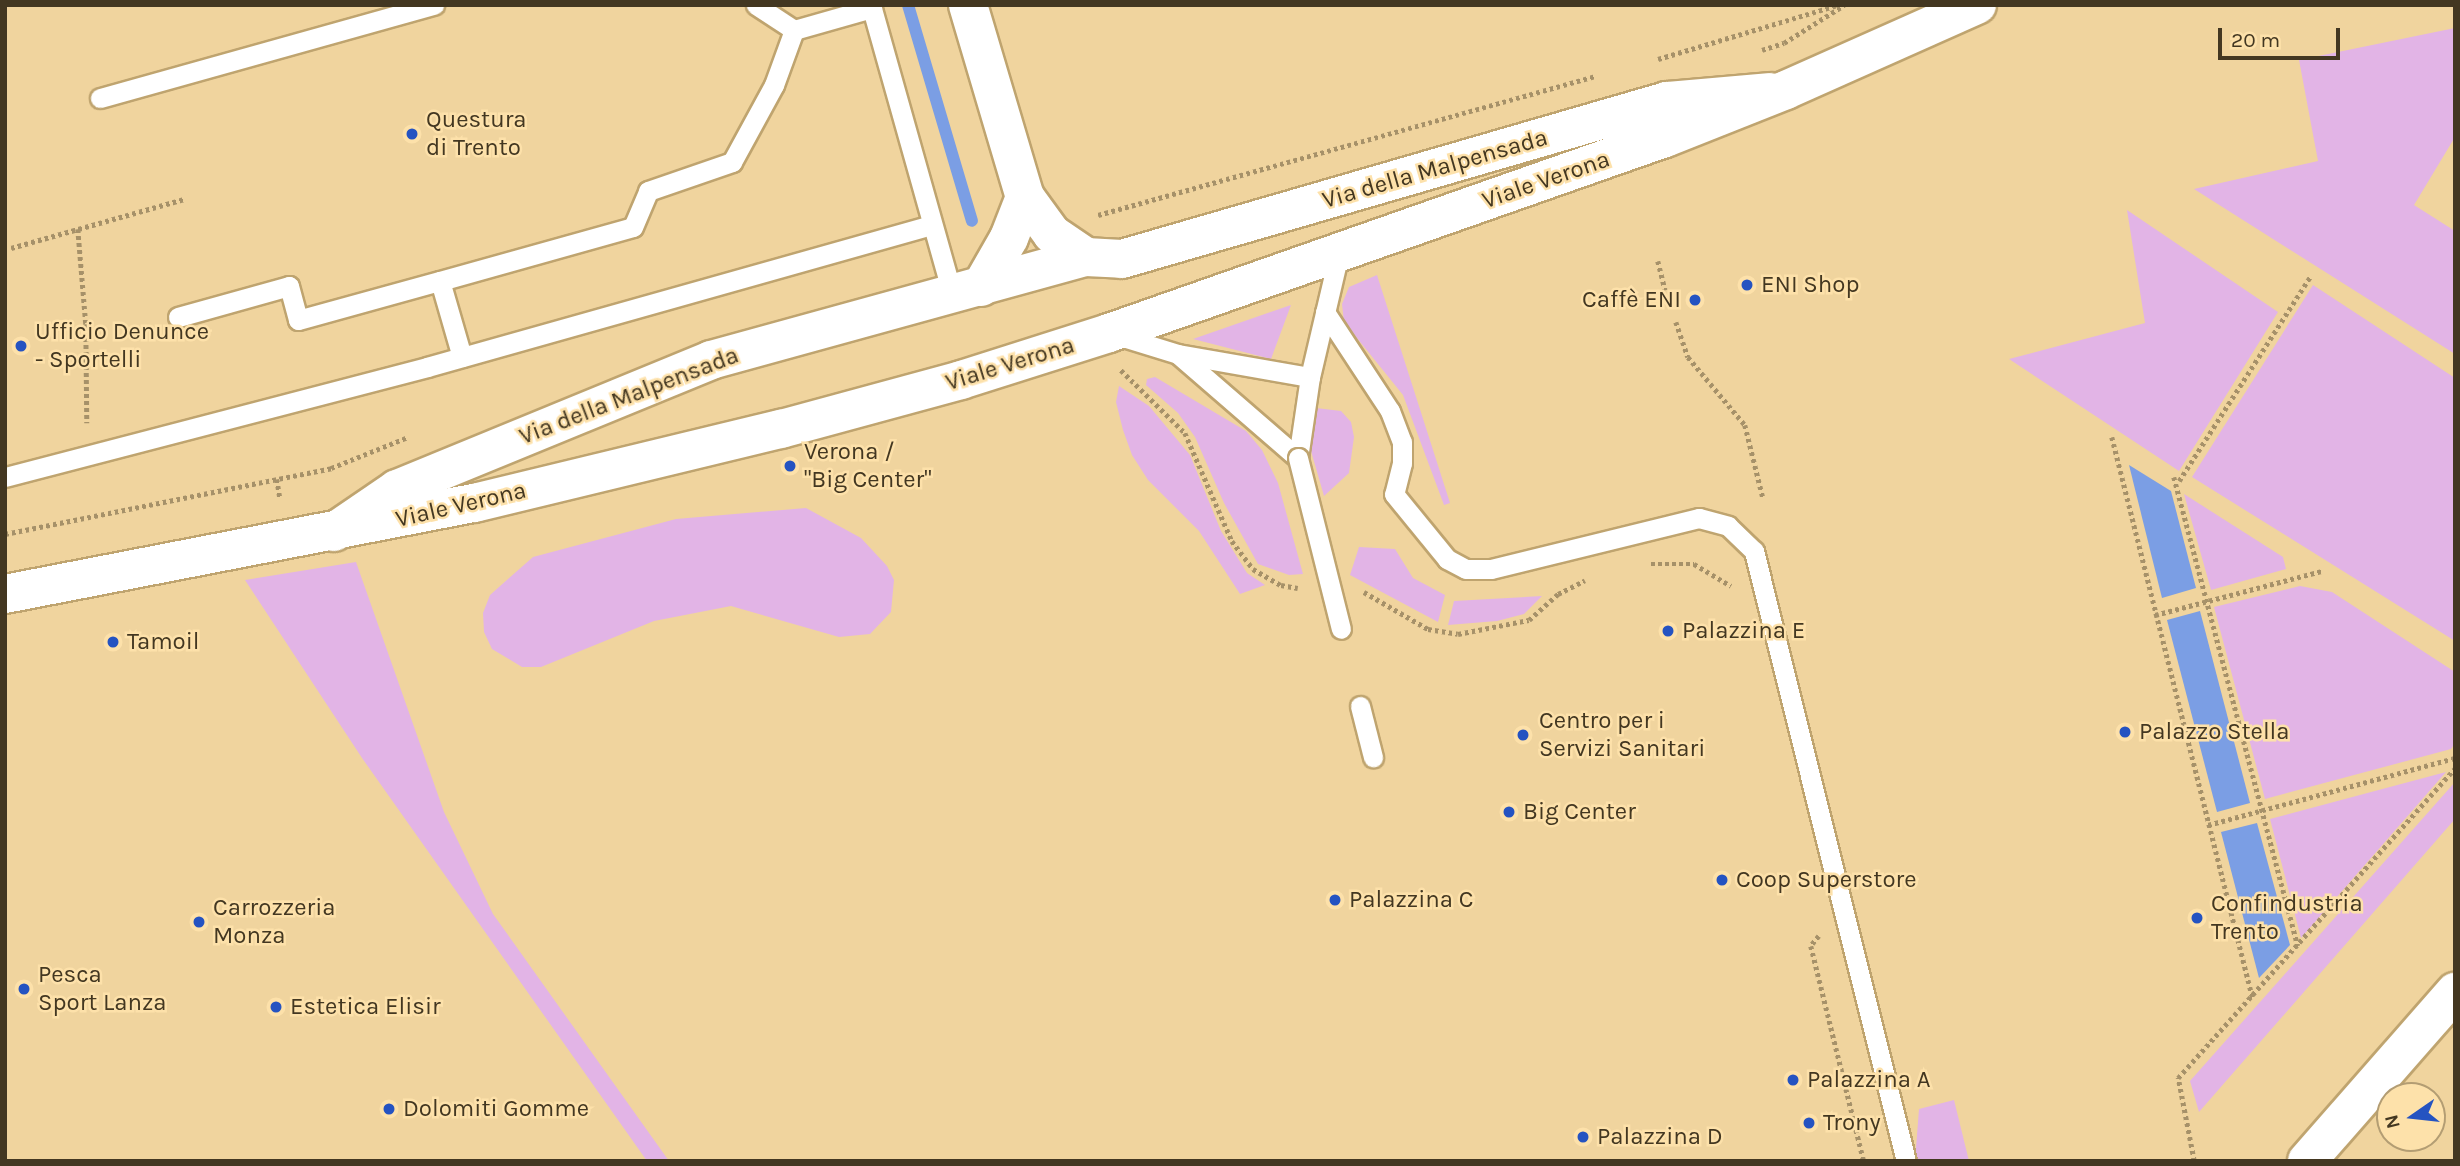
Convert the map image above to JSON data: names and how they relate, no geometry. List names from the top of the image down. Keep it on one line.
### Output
{"streets":{"street":["Via della Malpensada","Viale Verona"]},"crossings":[["Via della Malpensada","Viale Verona"]],"places":["Questura di Trento","ENI Shop","Caffè ENI","Ufficio Denunce - Sportelli","Verona / \"Big Center\"","Palazzina E","Tamoil","Palazzo Stella","Centro per i Servizi Sanitari","Big Center","Coop Superstore","Palazzina C","Confindustria Trento","Carrozzeria Monza","Pesca Sport Lanza","Estetica Elisir","Palazzina A","Dolomiti Gomme","Trony","Palazzina D"],"scale_bar":"20 m","north":"left"}
